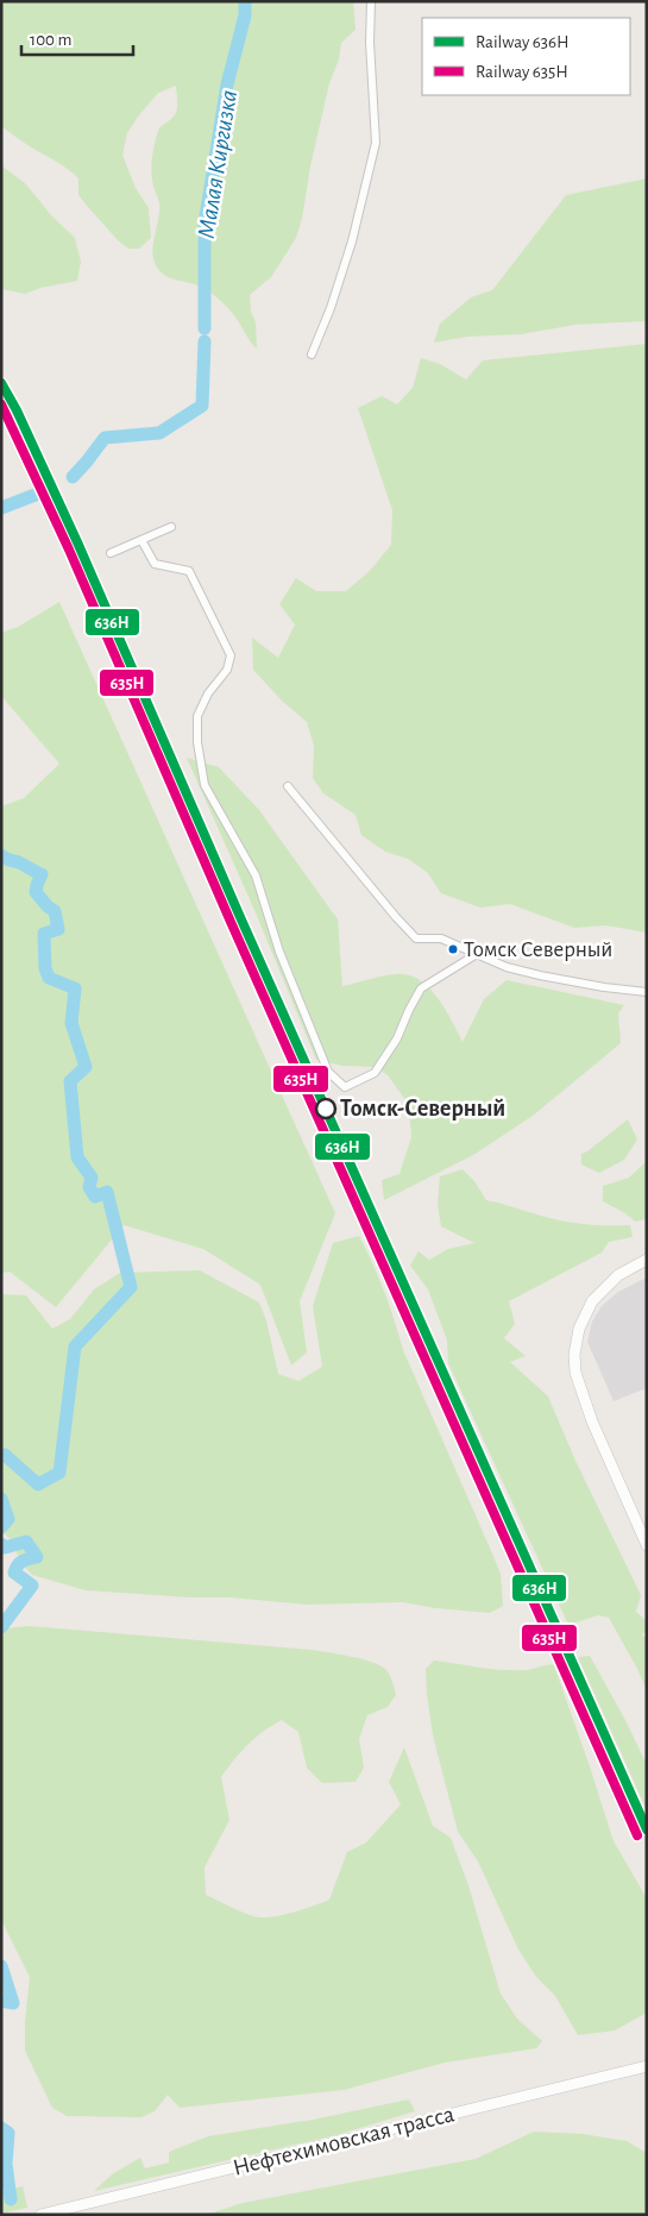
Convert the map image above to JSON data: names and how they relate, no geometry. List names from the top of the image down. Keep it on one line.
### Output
{"streets":{"main road":["Нефтехимовская трасса"]},"water":["Малая Киргизка"],"places":["Томск Северный","Томск-Северный"],"lines":["rail line 636Н","rail line 635Н"],"legend":["Railway 636Н","Railway 635Н"],"scale_bar":"100 m"}
